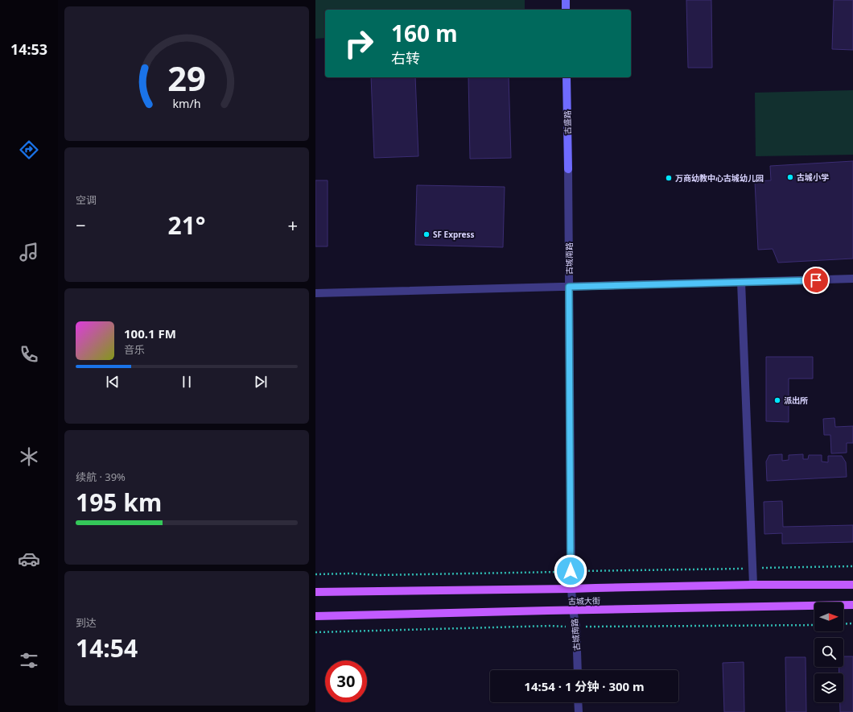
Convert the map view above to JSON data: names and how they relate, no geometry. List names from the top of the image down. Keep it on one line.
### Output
{"streets":{"main road":["古盛路","古城大街"],"street":["古城南路"]},"crossings":[["古盛路","古城南路"],["古城南路","古城大街"]],"places":["古城小学","万商幼教中心古城幼儿园","SF Express","派出所"],"north":"right","page":{"tabs":"14:53","turn":["160 m","右转"],"tile":["空调",["续航 · 39%","195 km"],["到达","14:54"]],"heat":["−","21°","+"],"song":["100.1 FM","音乐"],"limit":"30","trip":"14:54 · 1 分钟 · 300 m","gauge":["29","km/h"]}}
